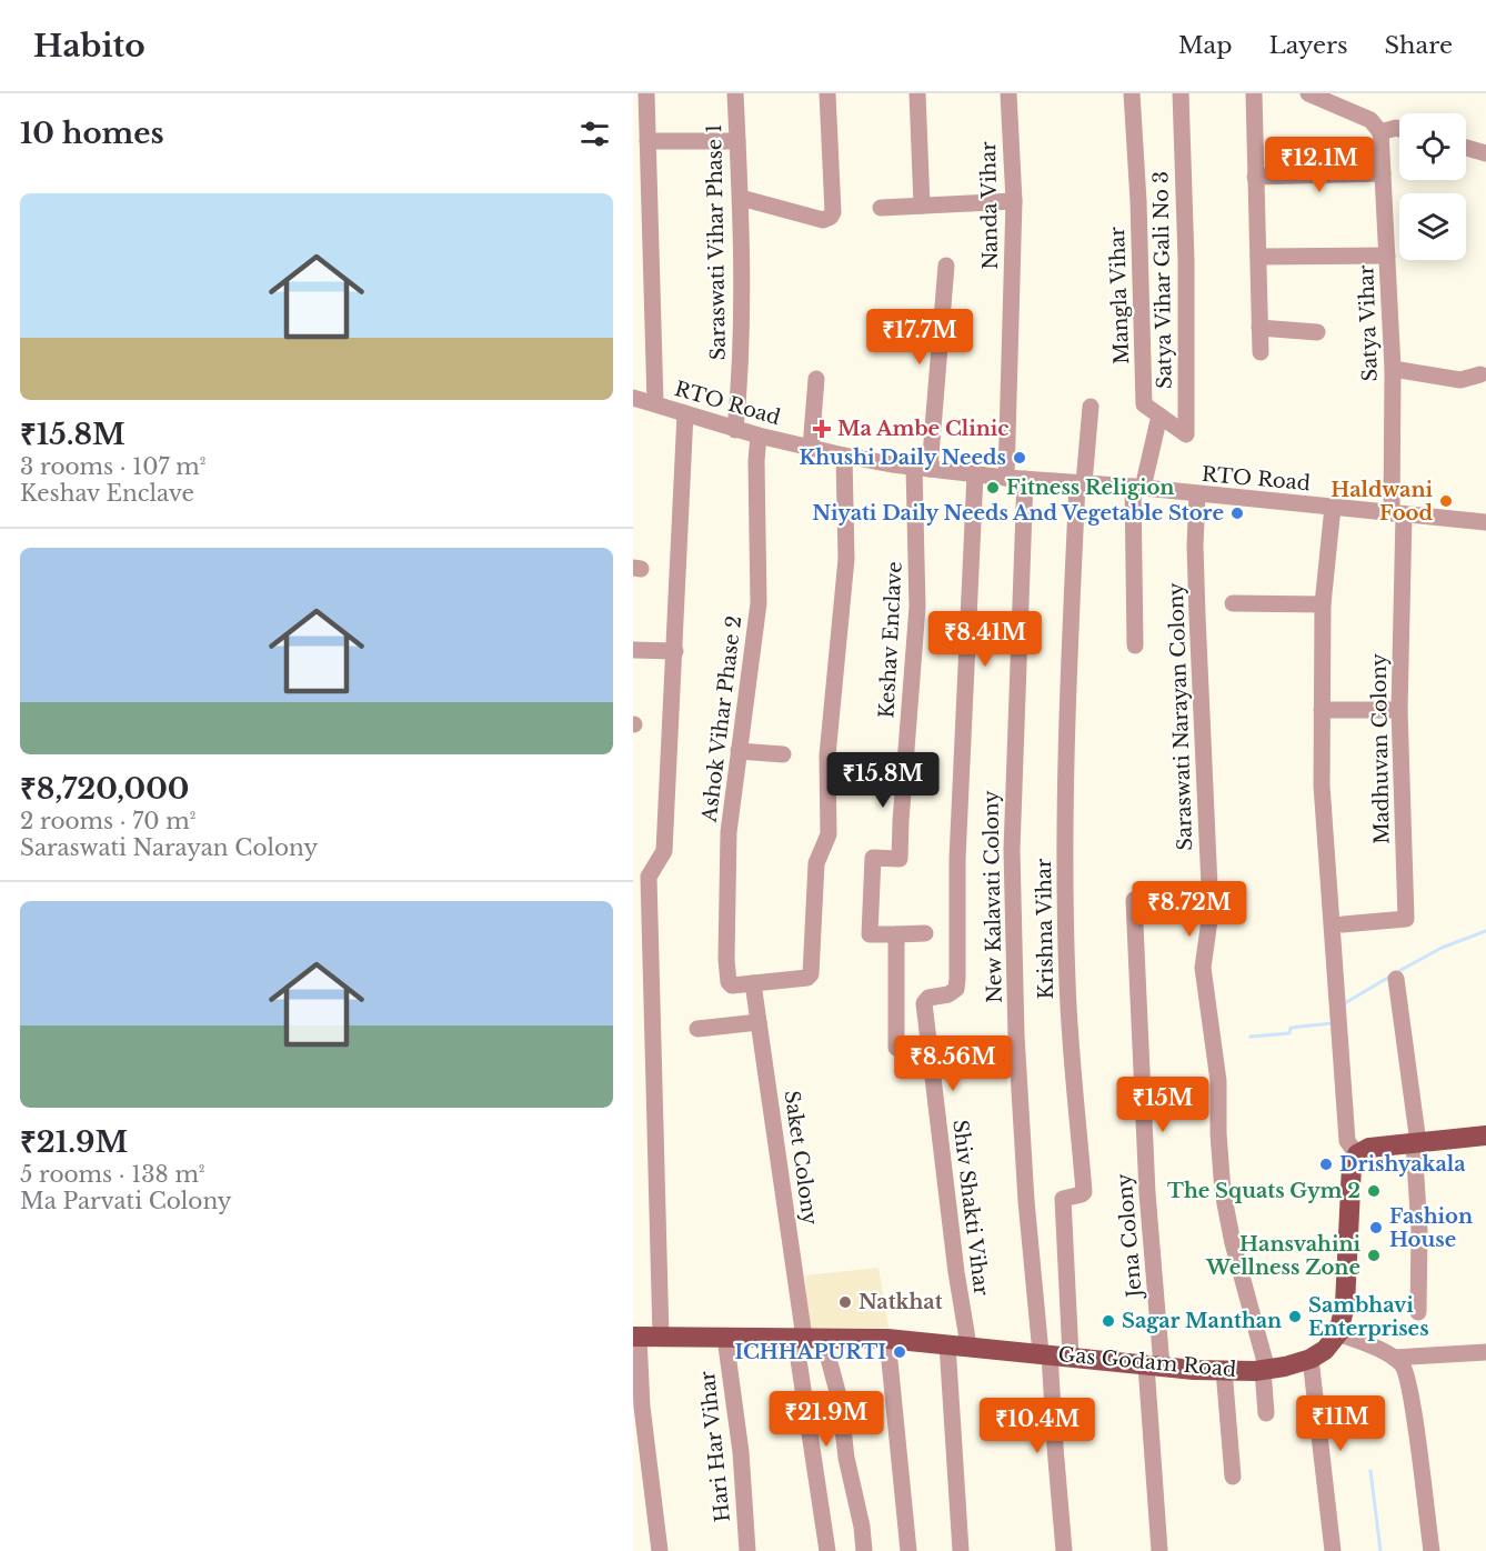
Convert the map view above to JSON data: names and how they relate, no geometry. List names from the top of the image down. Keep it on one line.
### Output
{"streets":{"main road":["Gas Godam Road"],"street":["Nanda Vihar","Saraswati Vihar Phase 1","Satya Vihar Gali No 3","Mangla Vihar","Satya Vihar","RTO Road","Keshav Enclave","Saraswati Narayan Colony","Ashok Vihar Phase 2","Madhuvan Colony","New Kalavati Colony","Krishna Vihar","Saket Colony","Shiv Shakti Vihar","Jena Colony","Hari Har Vihar"]},"crossings":[["Nanda Vihar","RTO Road"],["Saraswati Vihar Phase 1","RTO Road"],["Satya Vihar Gali No 3","Mangla Vihar"],["Satya Vihar","RTO Road"],["Satya Vihar","Madhuvan Colony"],["RTO Road","Keshav Enclave"],["RTO Road","Saraswati Narayan Colony"],["RTO Road","Ashok Vihar Phase 2"],["RTO Road","Madhuvan Colony"],["RTO Road","New Kalavati Colony"],["RTO Road","Krishna Vihar"],["RTO Road","Shiv Shakti Vihar"],["Saraswati Narayan Colony","Gas Godam Road"],["Ashok Vihar Phase 2","Saket Colony"],["New Kalavati Colony","Gas Godam Road"],["Krishna Vihar","Gas Godam Road"],["Saket Colony","Gas Godam Road"],["Shiv Shakti Vihar","Gas Godam Road"],["Jena Colony","Gas Godam Road"],["Gas Godam Road","Hari Har Vihar"]],"places":{"health":["Ma Ambe Clinic"],"other":["Khushi Daily Needs","Fitness Religion","Haldwani Food","Niyati Daily Needs And Vegetable Store","Drishyakala","The Squats Gym 2","Fashion House","Hansvahini Wellness Zone","Natkhat","Sambhavi Enterprises","Sagar Manthan","ICHHAPURTI"]},"page":{"header":"Habito","nav":["Map","Layers","Share"],"heading":"10 homes","price":["₹12.1M","₹17.7M","₹8.41M","₹15.8M","₹8.72M","₹8.56M","₹15M","₹21.9M","₹11M","₹10.4M"],"list":[{"name":"₹15.8M","note":"3 rooms · 107 m² · Keshav Enclave"},{"name":"₹8,720,000","note":"2 rooms · 70 m² · Saraswati Narayan Colony"},{"name":"₹21.9M","note":"5 rooms · 138 m² · Ma Parvati Colony"}]}}
